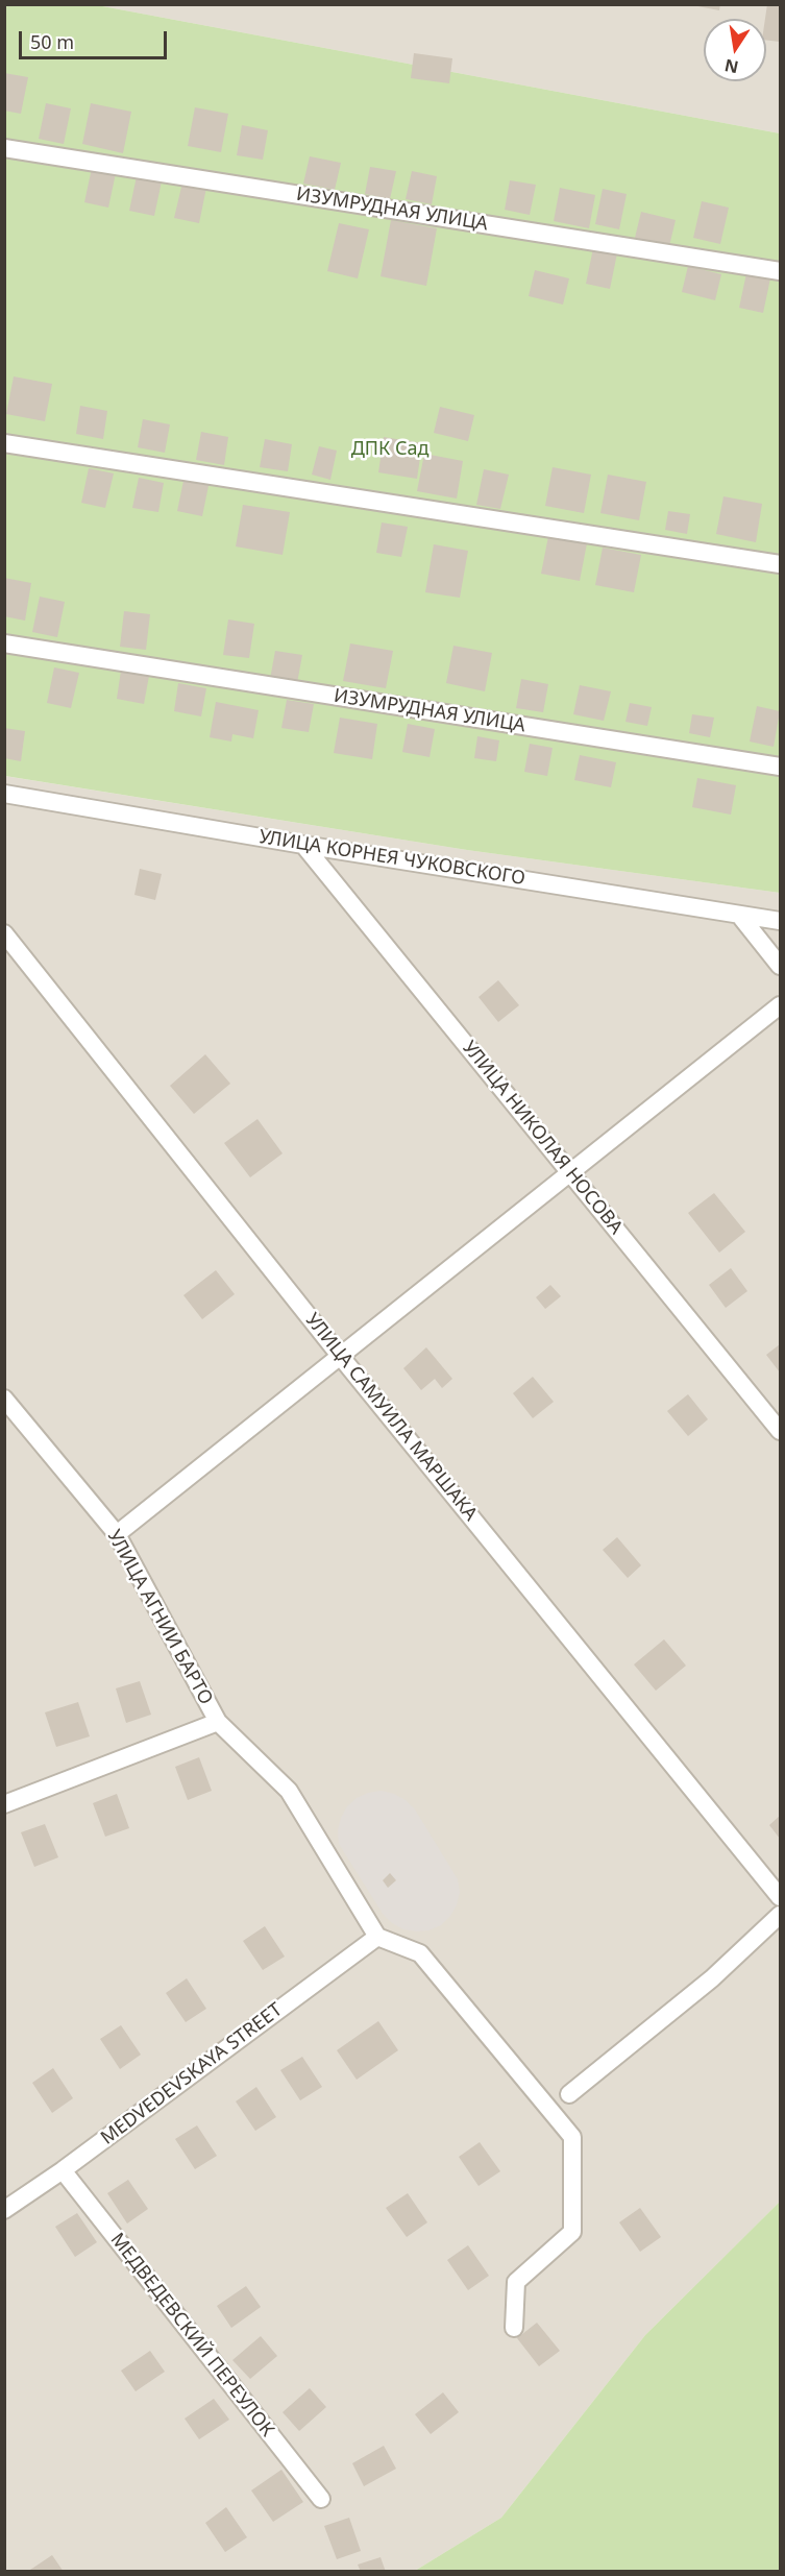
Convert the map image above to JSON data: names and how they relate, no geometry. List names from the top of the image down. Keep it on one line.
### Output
{"streets":{"street":["ИЗУМРУДНАЯ УЛИЦА","УЛИЦА КОРНЕЯ ЧУКОВСКОГО","УЛИЦА НИКОЛАЯ НОСОВА","УЛИЦА САМУИЛА МАРШАКА","УЛИЦА АГНИИ БАРТО","MEDVEDEVSKAYA STREET","МЕДВЕДЕВСКИЙ ПЕРЕУЛОК"]},"crossings":[["УЛИЦА КОРНЕЯ ЧУКОВСКОГО","УЛИЦА НИКОЛАЯ НОСОВА"],["УЛИЦА АГНИИ БАРТО","MEDVEDEVSKAYA STREET"],["MEDVEDEVSKAYA STREET","МЕДВЕДЕВСКИЙ ПЕРЕУЛОК"]],"parks":["ДПК Сад"],"scale_bar":"50 m","north":"bottom"}
